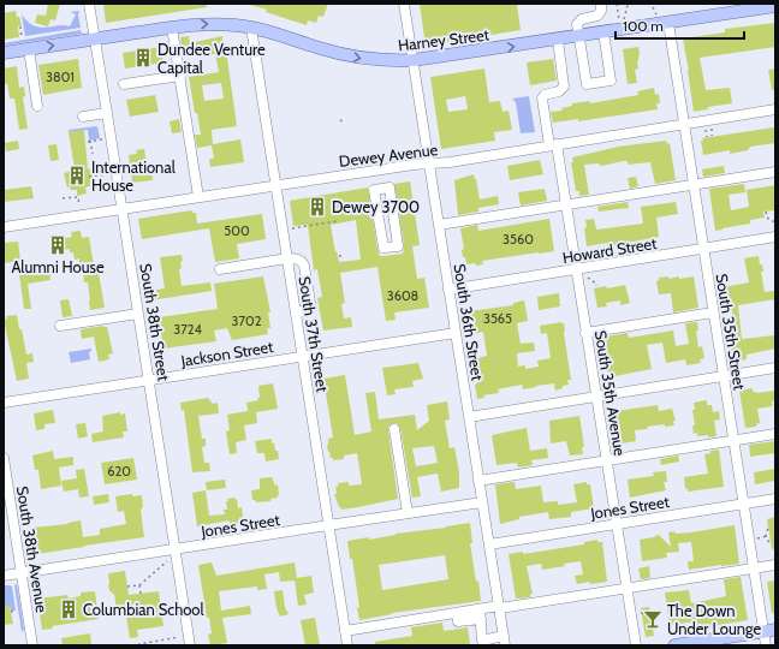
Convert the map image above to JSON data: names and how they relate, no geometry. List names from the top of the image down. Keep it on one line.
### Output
{"streets":{"main road":["Harney Street"],"street":["Dewey Avenue","Howard Street","South 38th Street","South 36th Street","South 35th Street","South 37th Street","Jackson Street","South 35th Avenue","Jones Street","South 38th Avenue"]},"crossings":[["Harney Street","South 38th Street"],["Harney Street","South 36th Street"],["Harney Street","South 35th Street"],["Harney Street","South 37th Street"],["Harney Street","South 35th Avenue"],["Dewey Avenue","South 38th Street"],["Dewey Avenue","South 36th Street"],["Dewey Avenue","South 35th Street"],["Dewey Avenue","South 37th Street"],["Dewey Avenue","South 35th Avenue"],["Howard Street","South 36th Street"],["Howard Street","South 35th Street"],["Howard Street","South 35th Avenue"],["South 38th Street","Jackson Street"],["South 38th Street","Jones Street"],["South 36th Street","Jackson Street"],["South 36th Street","Jones Street"],["South 35th Street","Jones Street"],["South 37th Street","Jackson Street"],["South 37th Street","Jones Street"],["South 35th Avenue","Jones Street"],["Jones Street","South 38th Avenue"]],"one_way":["Harney Street"],"places":{"building":["Dundee Venture Capital","International House","Dewey 3700","Alumni House","Columbian School"],"bar":["The Down Under Lounge"]},"house_numbers":["3801","500","3560","3608","3565","3702","3724","620"],"scale_bar":"100 m"}
